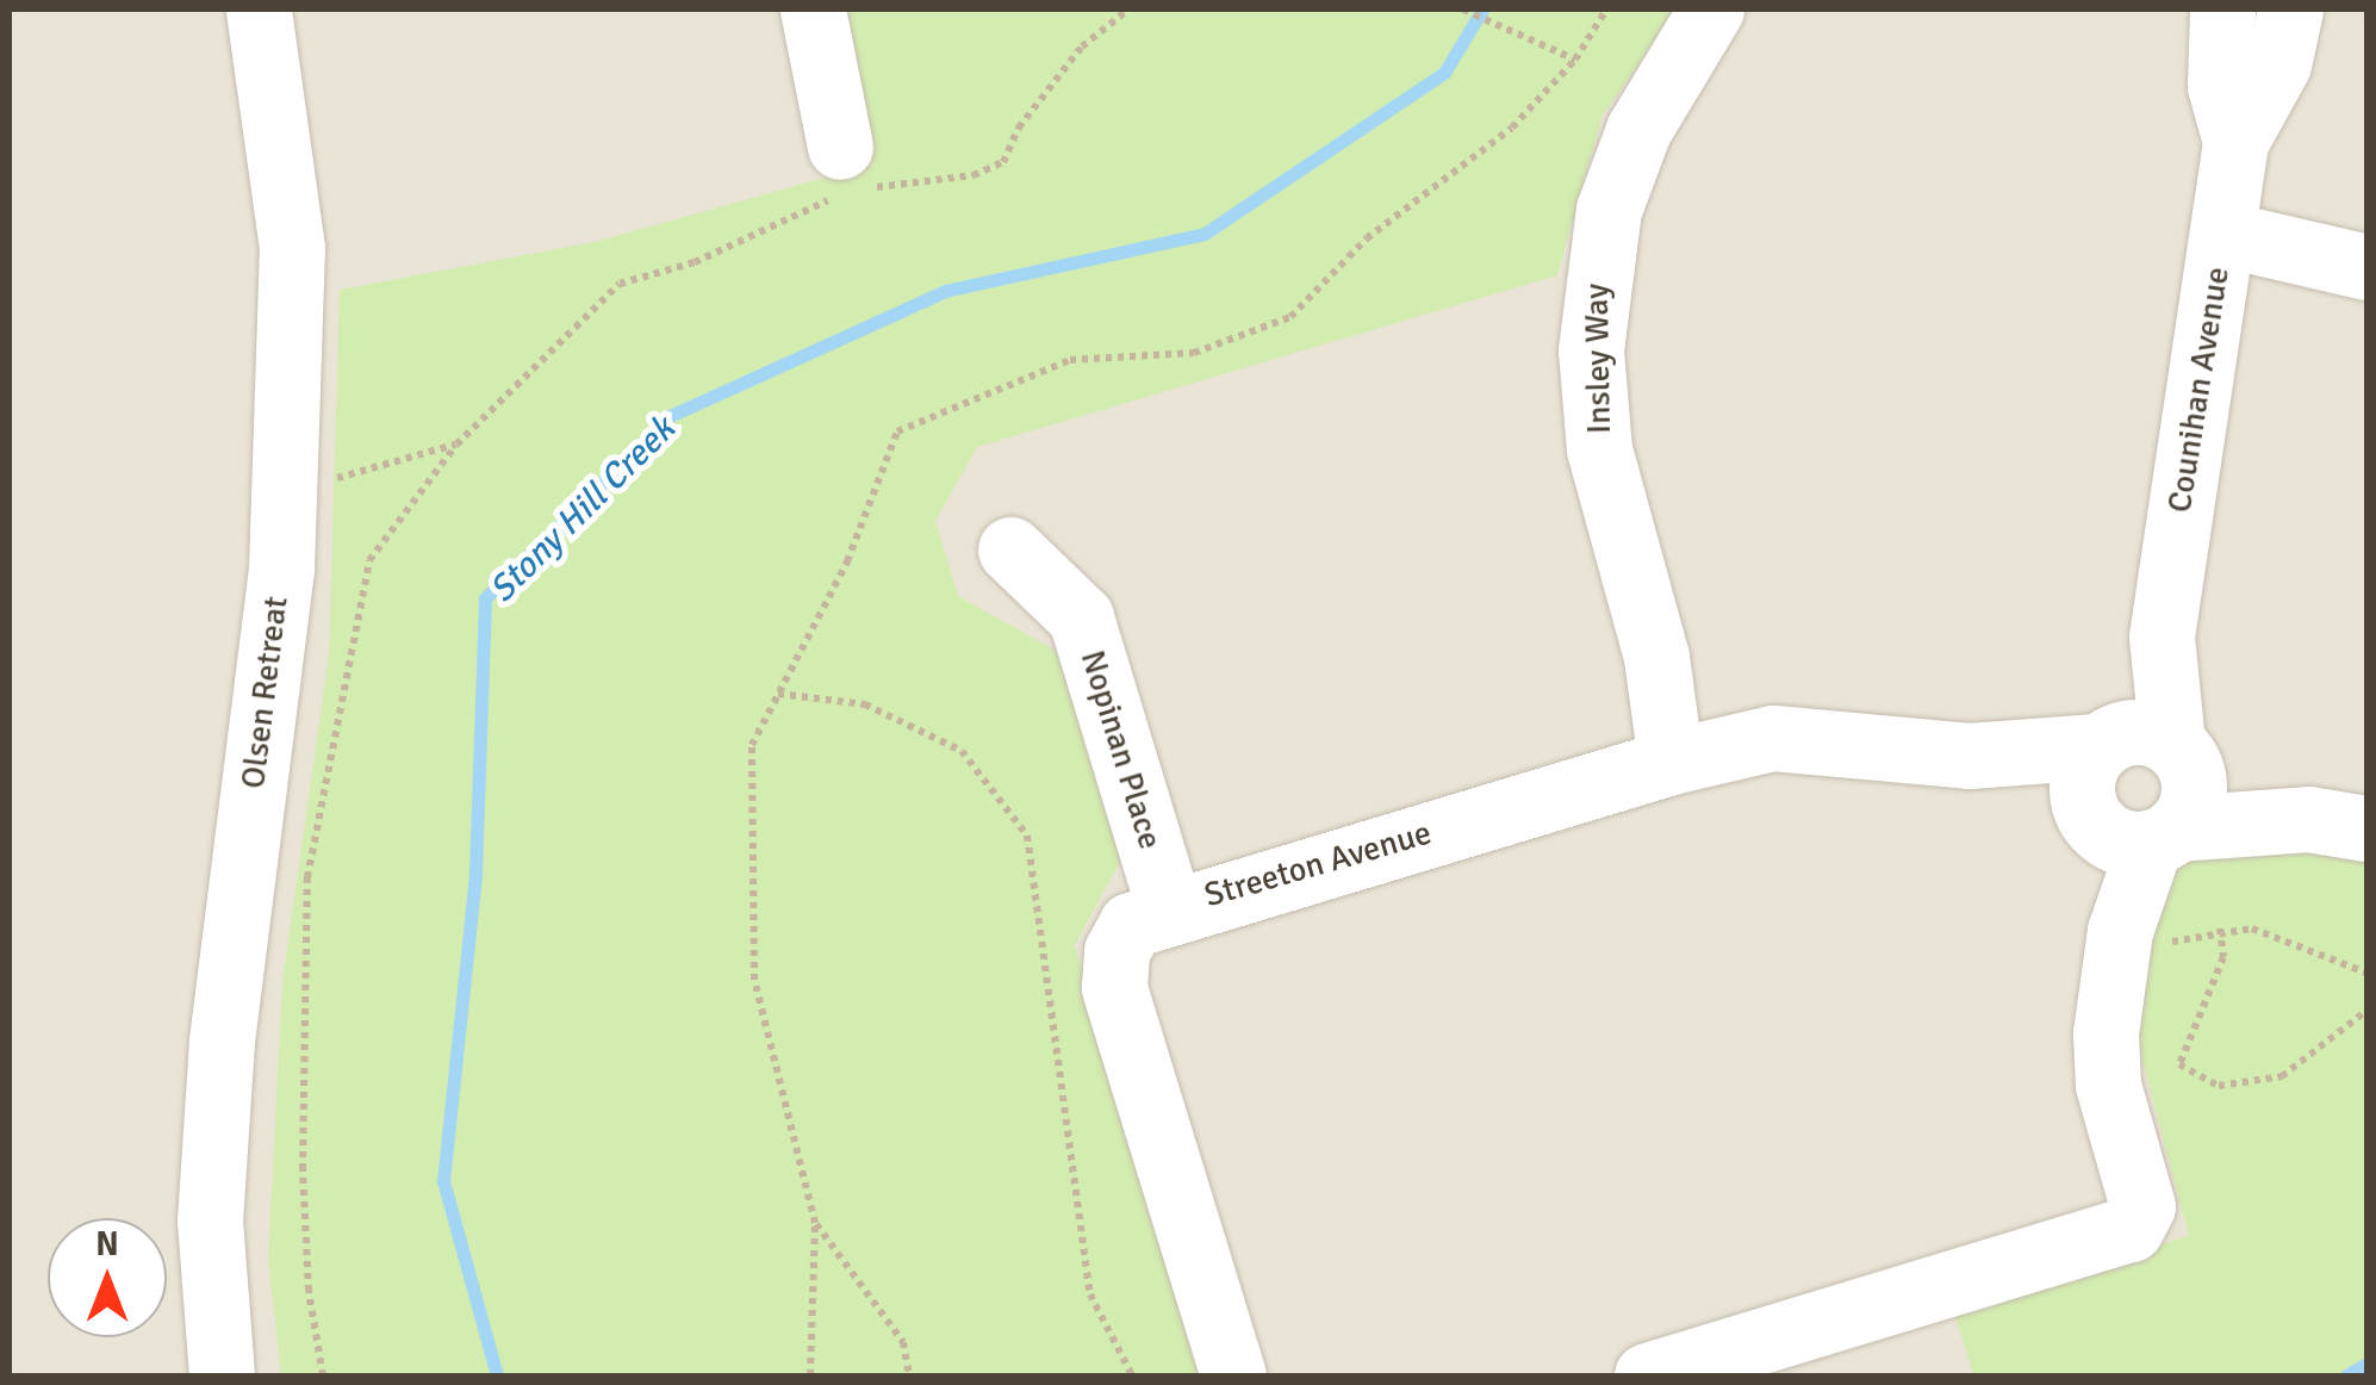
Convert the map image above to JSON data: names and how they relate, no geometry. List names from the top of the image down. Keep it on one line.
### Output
{"streets":{"street":["Insley Way","Counihan Avenue","Olsen Retreat","Nopinan Place","Streeton Avenue"]},"crossings":[["Insley Way","Streeton Avenue"],["Counihan Avenue","Streeton Avenue"],["Nopinan Place","Streeton Avenue"]],"water":["Stony Hill Creek"],"north":"top"}
